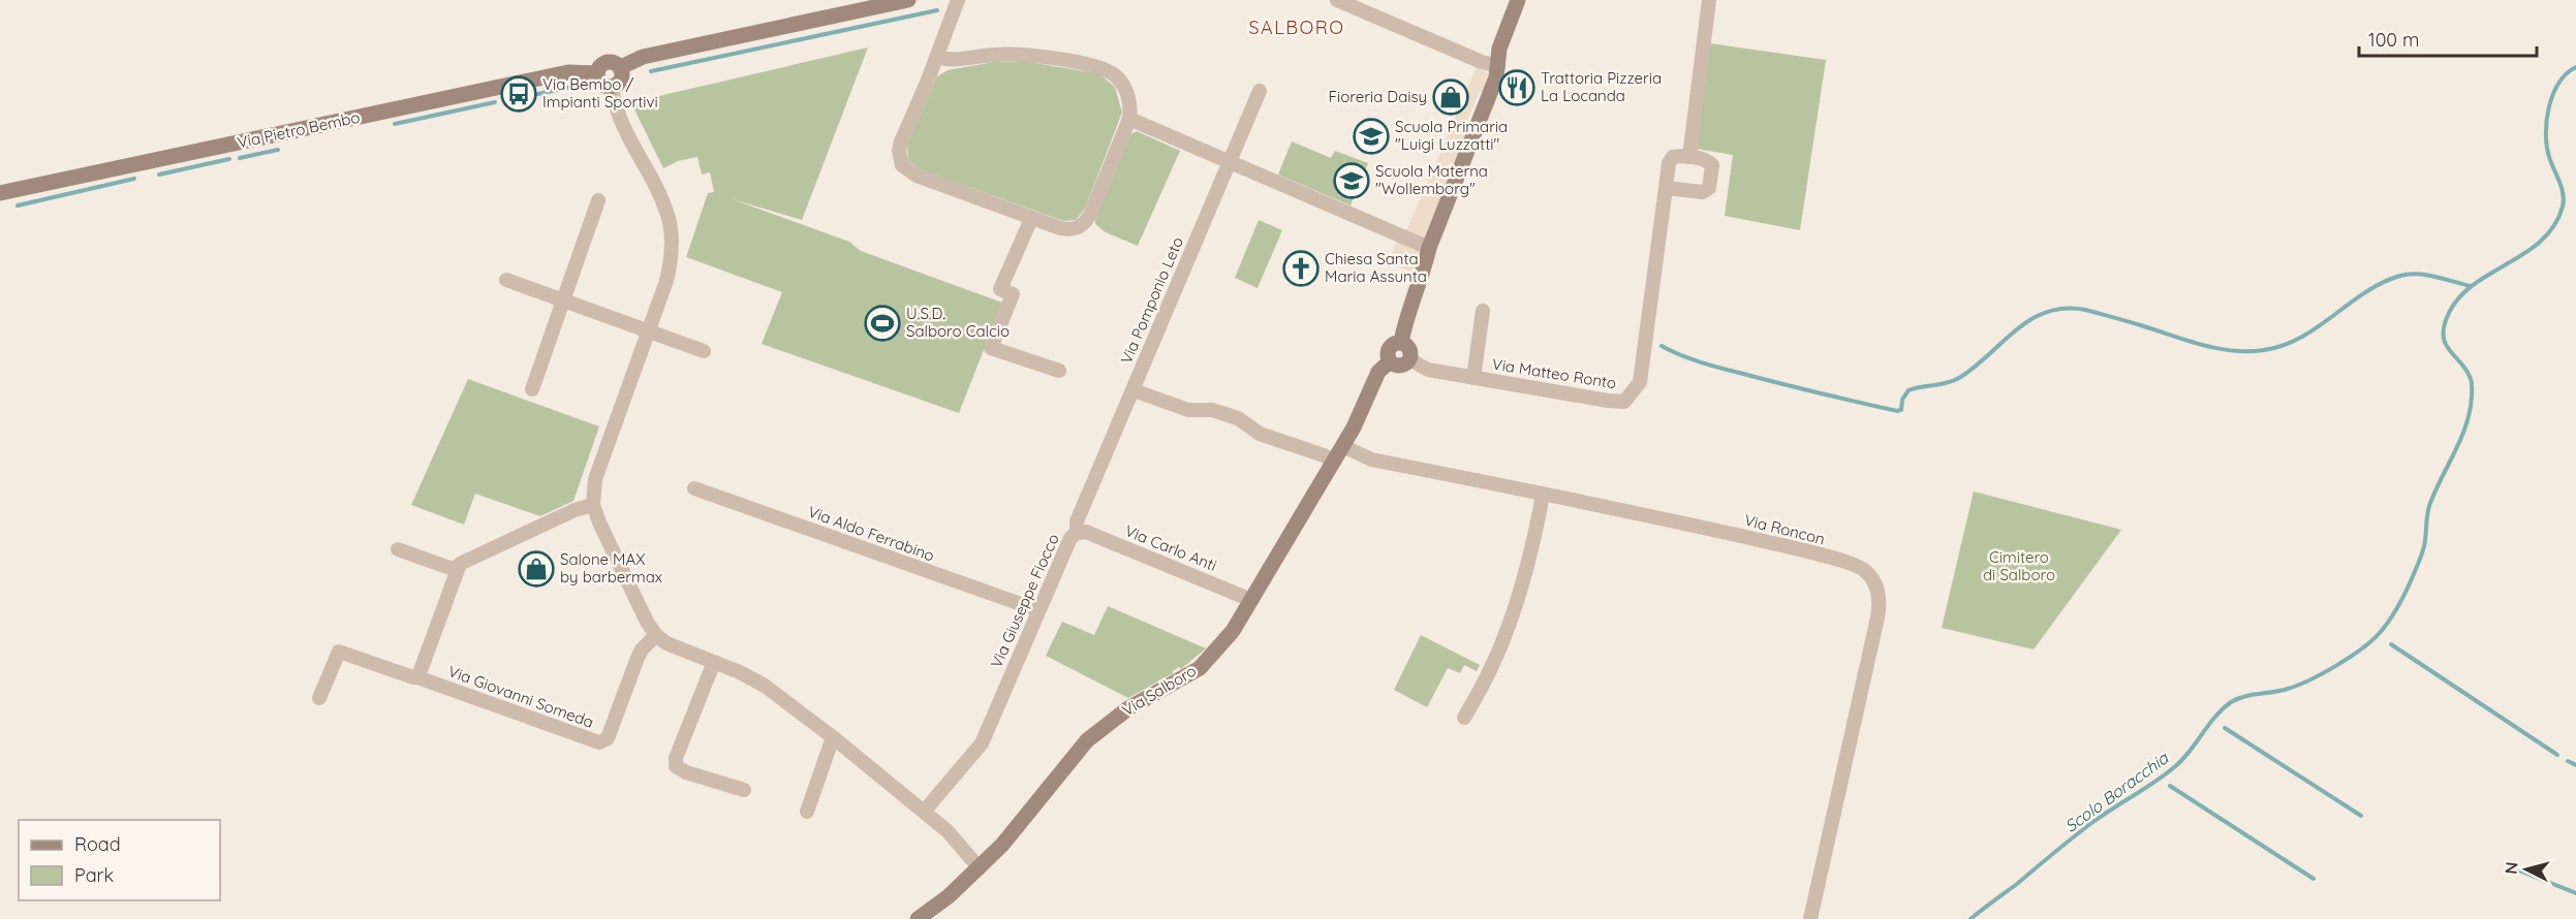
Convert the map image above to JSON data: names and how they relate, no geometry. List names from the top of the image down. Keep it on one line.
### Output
{"streets":{"street":["Via Pietro Bembo","Via Pomponio Leto","Via Matteo Ronto","Via Roncon","Via Aldo Ferrabino","Via Carlo Anti","Via Giuseppe Fiocco","Via Salboro","Via Giovanni Someda"]},"crossings":[["Via Pomponio Leto","Via Giuseppe Fiocco"],["Via Matteo Ronto","Via Salboro"],["Via Roncon","Via Salboro"],["Via Aldo Ferrabino","Via Giuseppe Fiocco"],["Via Carlo Anti","Via Giuseppe Fiocco"],["Via Carlo Anti","Via Salboro"]],"districts":["SALBORO"],"water":["Scolo Boracchia"],"parks":["Cimitero di Salboro"],"places":{"restaurant":["Trattoria Pizzeria La Locanda"],"bus stop":["Via Bembo / Impianti Sportivi"],"shop":["Fioreria Daisy","Salone MAX by barbermax"],"school or university":["Scuola Primaria \"Luigi Luzzatti\"","Scuola Materna \"Wollemborg\""],"church":["Chiesa Santa Maria Assunta"],"sports":["U.S.D. Salboro Calcio"]},"legend":["Road","Park"],"scale_bar":"100 m","north":"left"}
